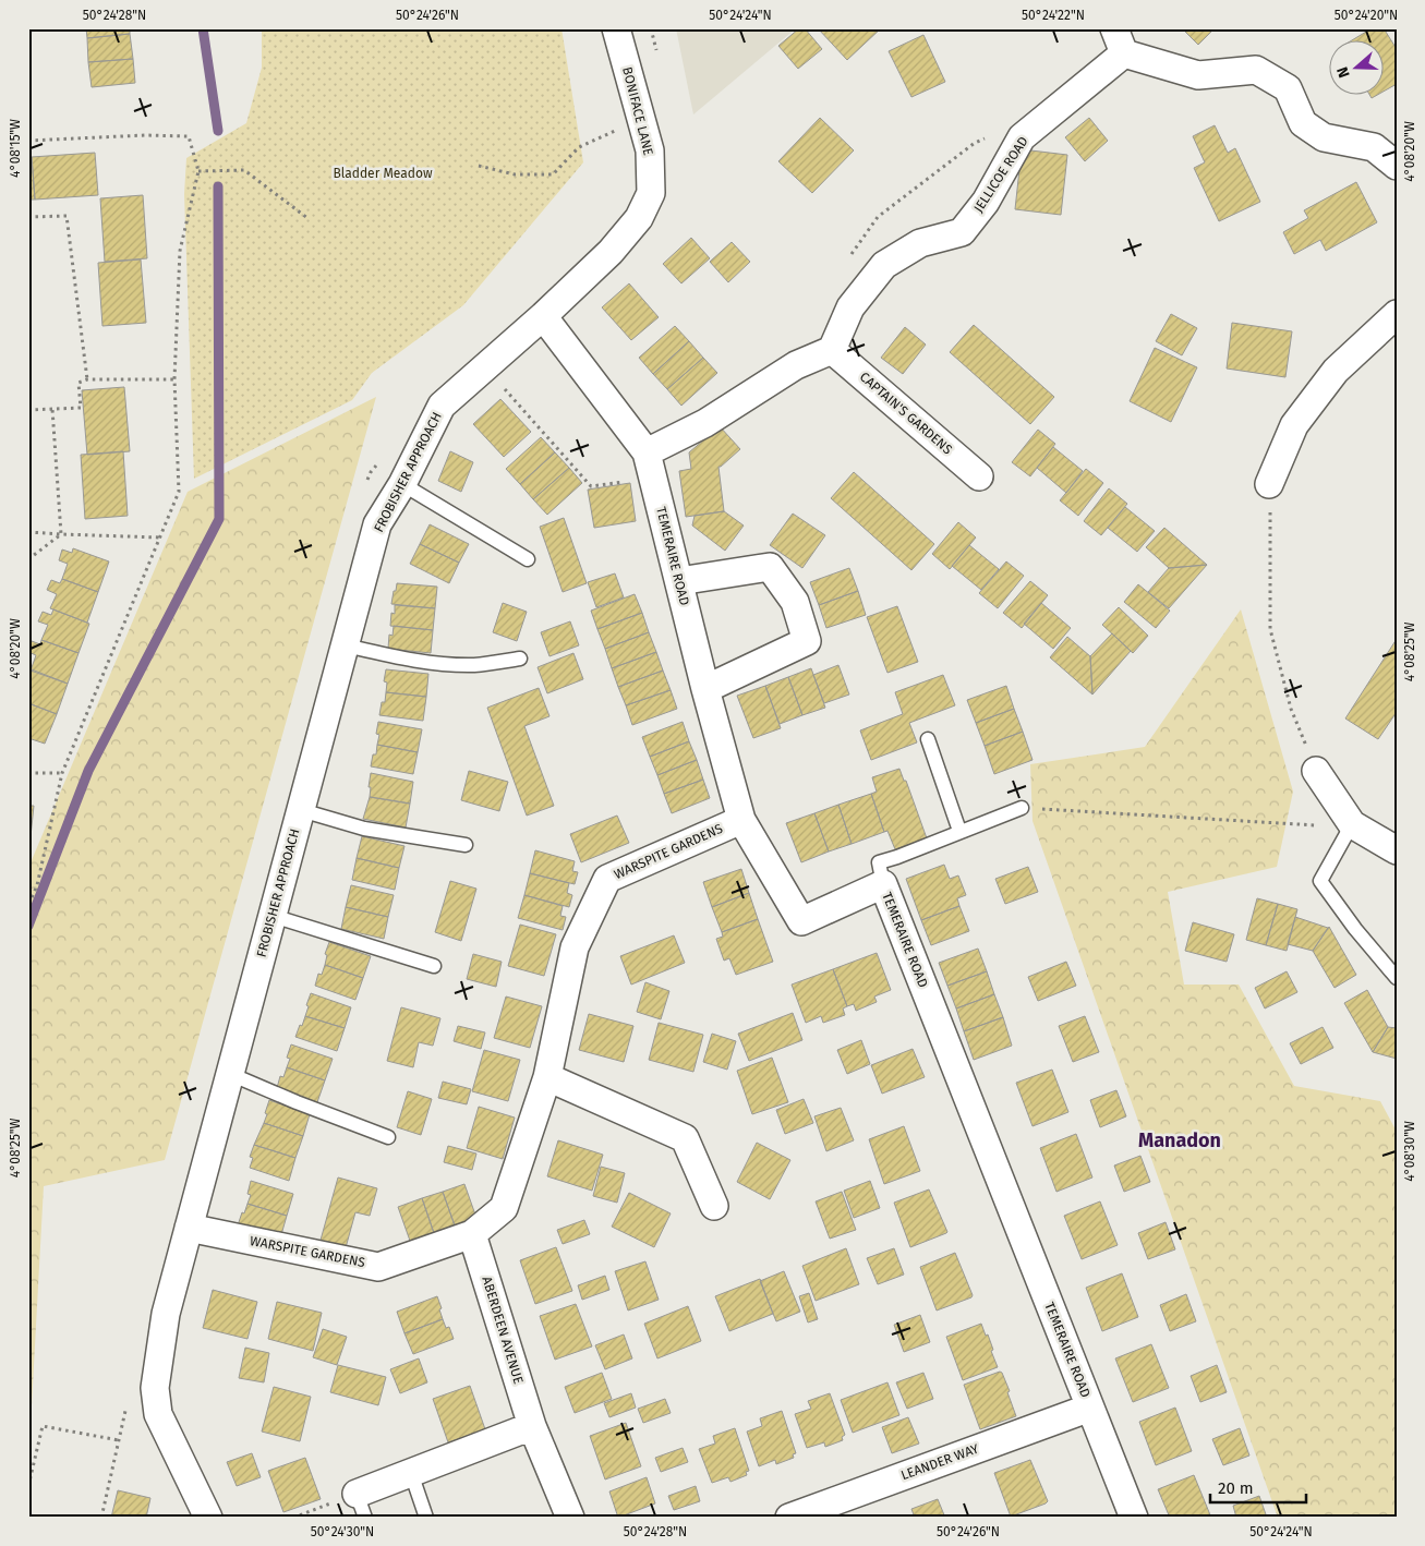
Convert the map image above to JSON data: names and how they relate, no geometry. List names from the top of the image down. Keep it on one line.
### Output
{"streets":{"street":["BONIFACE LANE","JELLICOE ROAD","CAPTAIN'S GARDENS","FROBISHER APPROACH","TEMERAIRE ROAD","WARSPITE GARDENS","ABERDEEN AVENUE","LEANDER WAY"]},"crossings":[["BONIFACE LANE","FROBISHER APPROACH"],["BONIFACE LANE","TEMERAIRE ROAD"],["JELLICOE ROAD","CAPTAIN'S GARDENS"],["FROBISHER APPROACH","TEMERAIRE ROAD"],["FROBISHER APPROACH","WARSPITE GARDENS"],["TEMERAIRE ROAD","WARSPITE GARDENS"],["TEMERAIRE ROAD","LEANDER WAY"],["WARSPITE GARDENS","ABERDEEN AVENUE"]],"districts":["Manadon"],"parks":["Bladder Meadow"],"scale_bar":"20 m","north":"left","coordinates":["50°24'28\"N","50°24'26\"N","50°24'24\"N","50°24'22\"N","50°24'20\"N","4°08'15\"W","4°08'20\"W","4°08'25\"W","4°08'30\"W","50°24'30\"N"]}
